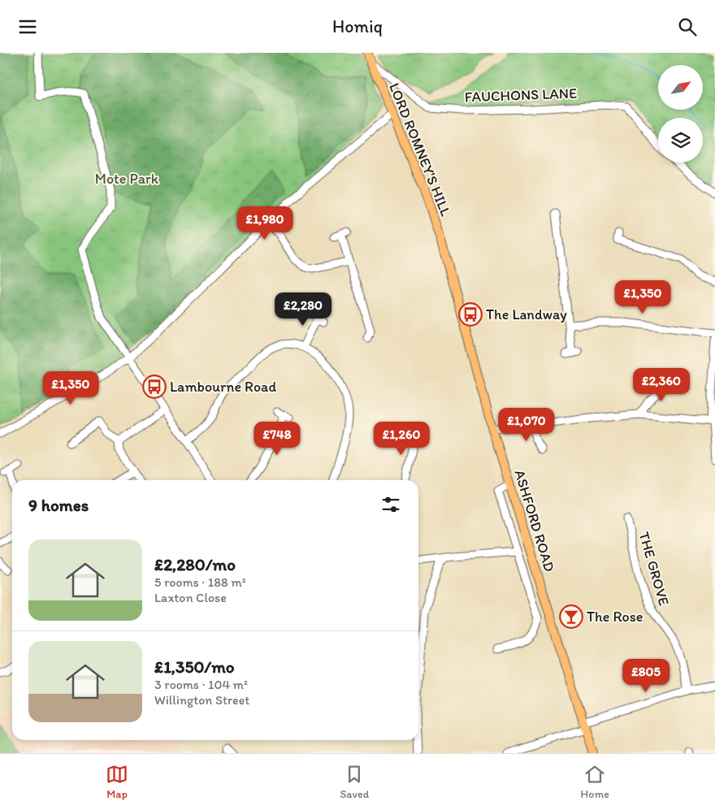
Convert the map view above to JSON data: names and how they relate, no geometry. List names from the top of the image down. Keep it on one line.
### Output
{"streets":{"main road":["LORD ROMNEY'S HILL","ASHFORD ROAD"],"street":["FAUCHONS LANE","THE GROVE"]},"crossings":[["FAUCHONS LANE","LORD ROMNEY'S HILL"],["LORD ROMNEY'S HILL","ASHFORD ROAD"]],"parks":["Mote Park"],"places":{"bus stop":["The Landway","Lambourne Road"],"bar":["The Rose"]},"north":"top right","page":{"header":"Homiq","price":["£1,980","£1,350","£2,280","£2,360","£1,350","£1,070","£748","£1,260","£805"],"heading":"9 homes","list":[{"name":"£2,280/mo","note":"5 rooms · 188 m² · Laxton Close"},{"name":"£1,350/mo","note":"3 rooms · 104 m² · Willington Street"}],"tabs":["Map","Saved","Home"]}}
